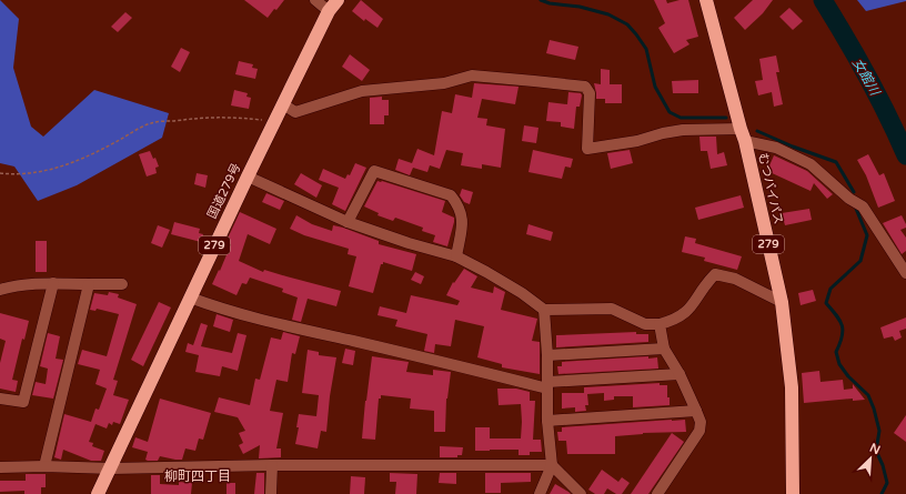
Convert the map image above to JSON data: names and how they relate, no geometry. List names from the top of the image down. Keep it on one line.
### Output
{"streets":{"highway":["むつバイパス","国道279号","279"]},"districts":["柳町四丁目"],"water":["女館川"],"north":"top right"}
